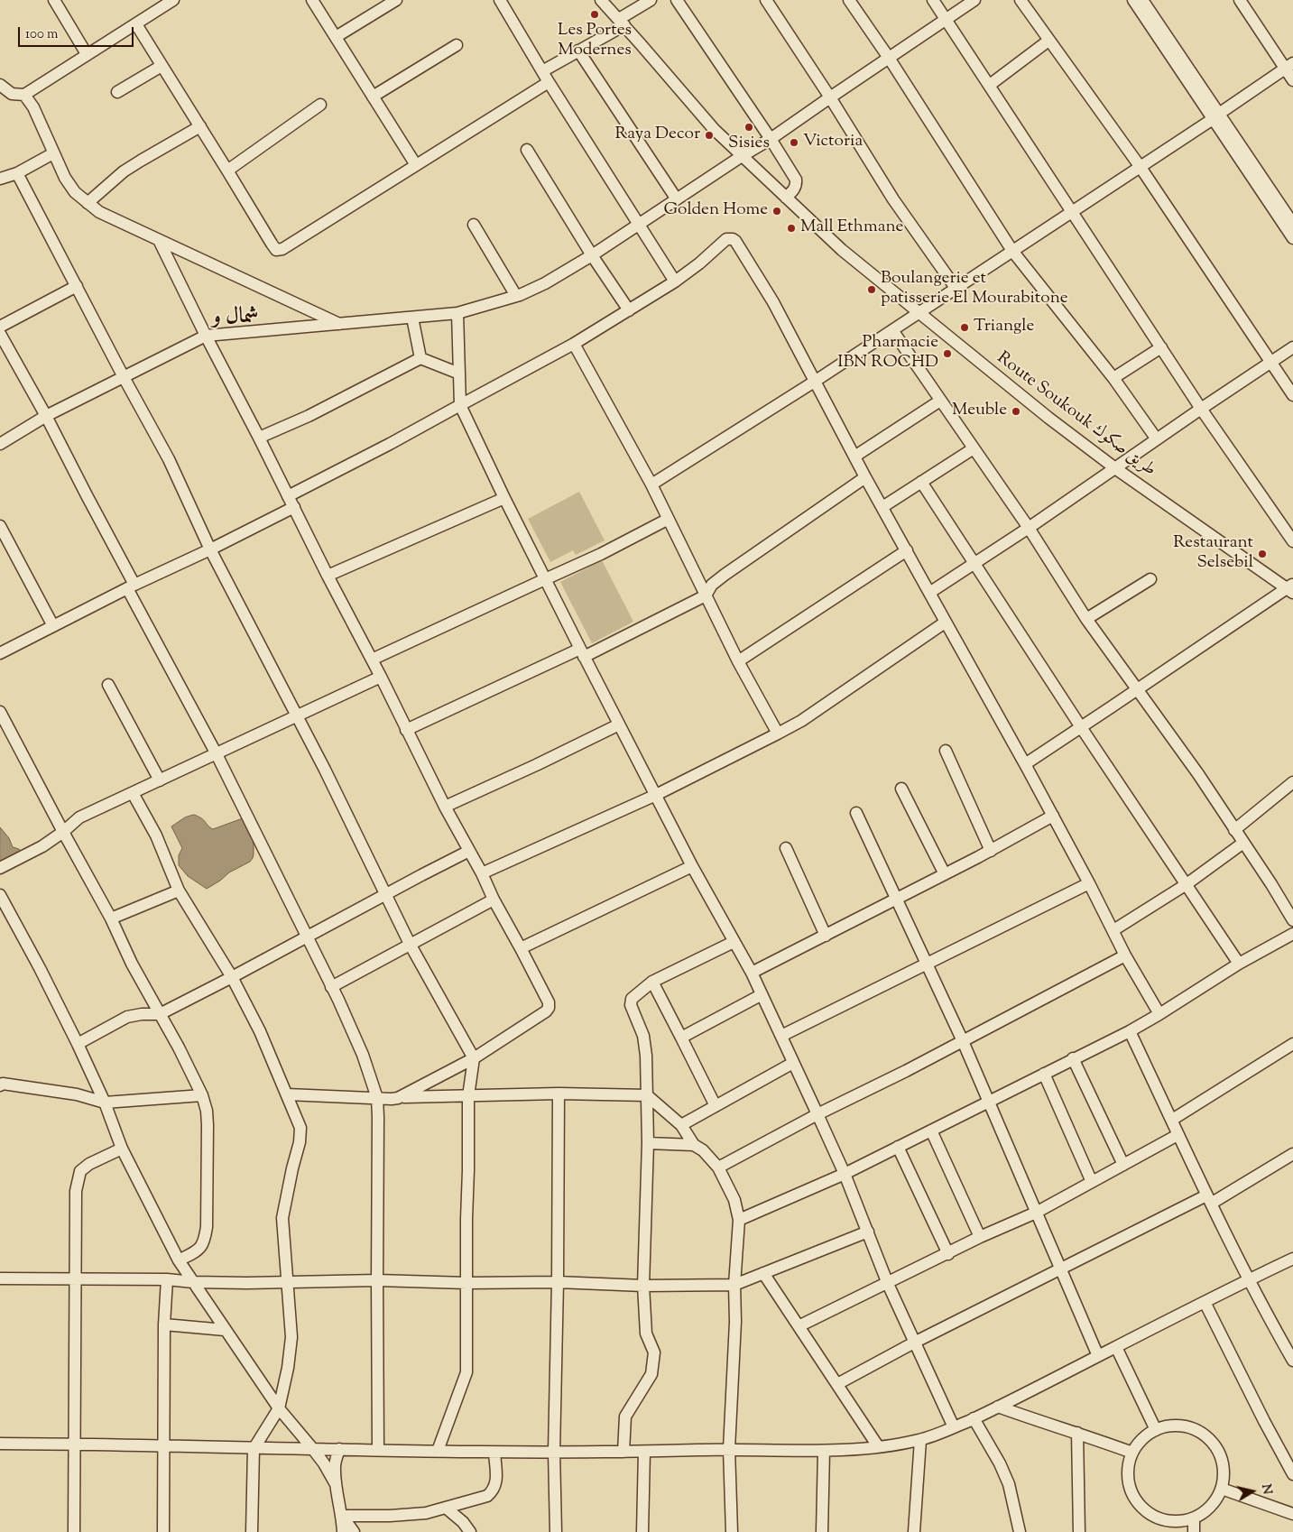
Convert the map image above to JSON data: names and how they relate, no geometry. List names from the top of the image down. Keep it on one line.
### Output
{"streets":{"street":["Route Soukouk طريق صكوك"]},"districts":["شمال و"],"places":["Les Portes Modernes","Sisies","Raya Decor","Victoria","Golden Home","Mall Ethmane","Boulangerie et patisserie El Mourabitone","Triangle","Pharmacie IBN ROCHD","Meuble","Restaurant Selsebil"],"scale_bar":"100 m","north":"right"}
